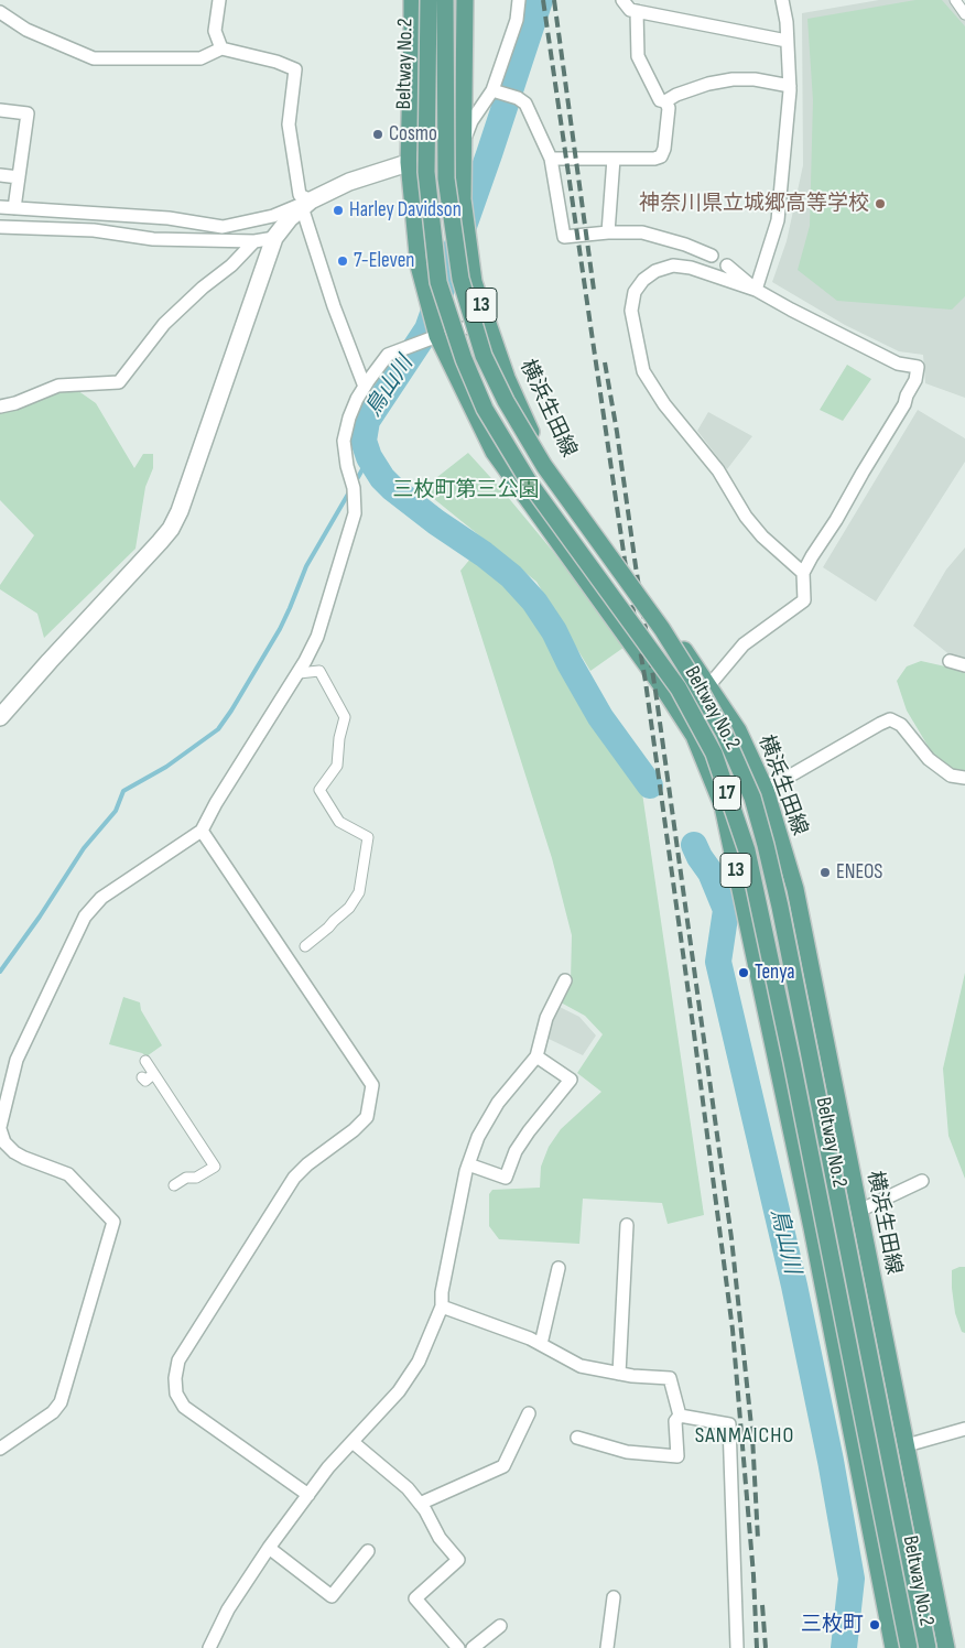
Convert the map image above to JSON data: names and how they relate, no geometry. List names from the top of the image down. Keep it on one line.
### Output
{"streets":{"main road":["Beltway No.2","13","横浜生田線","17"]},"districts":["SANMAICHO"],"water":["鳥山川"],"parks":["三枚町第三公園"],"places":["Cosmo","神奈川県立城郷高等学校","Harley Davidson","7-Eleven","ENEOS","Tenya","三枚町"]}
